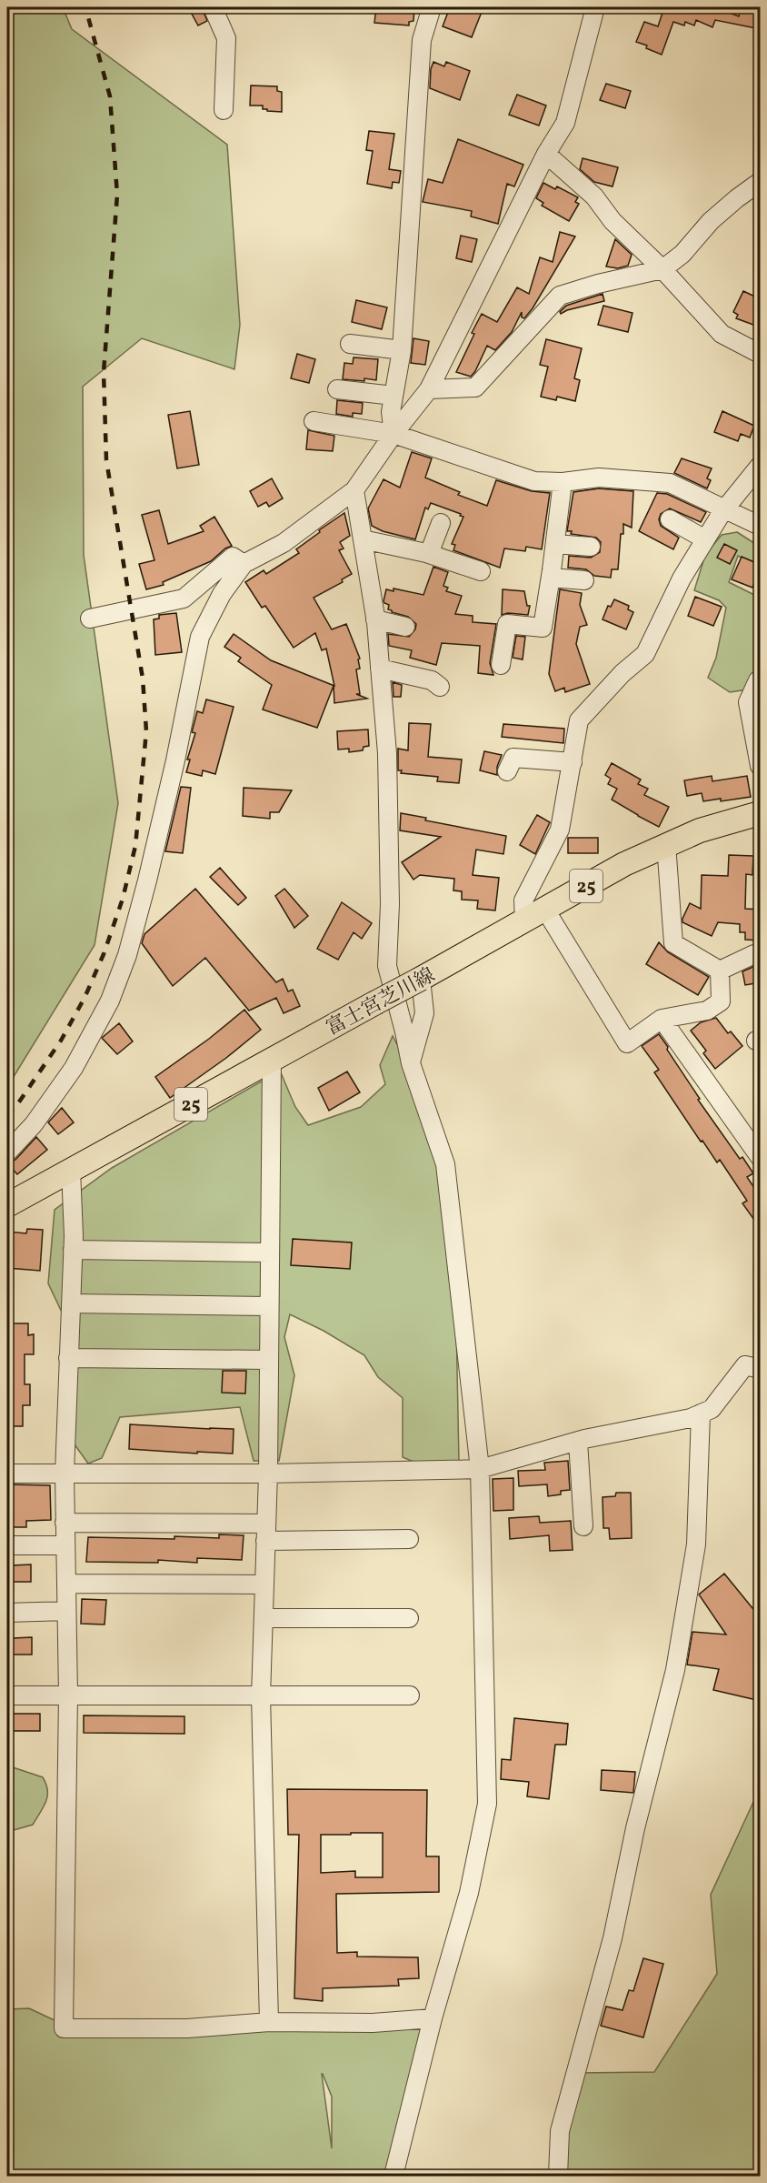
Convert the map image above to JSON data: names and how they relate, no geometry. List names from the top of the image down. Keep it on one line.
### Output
{"streets":{"main road":["25","富士宮芝川線"]}}
